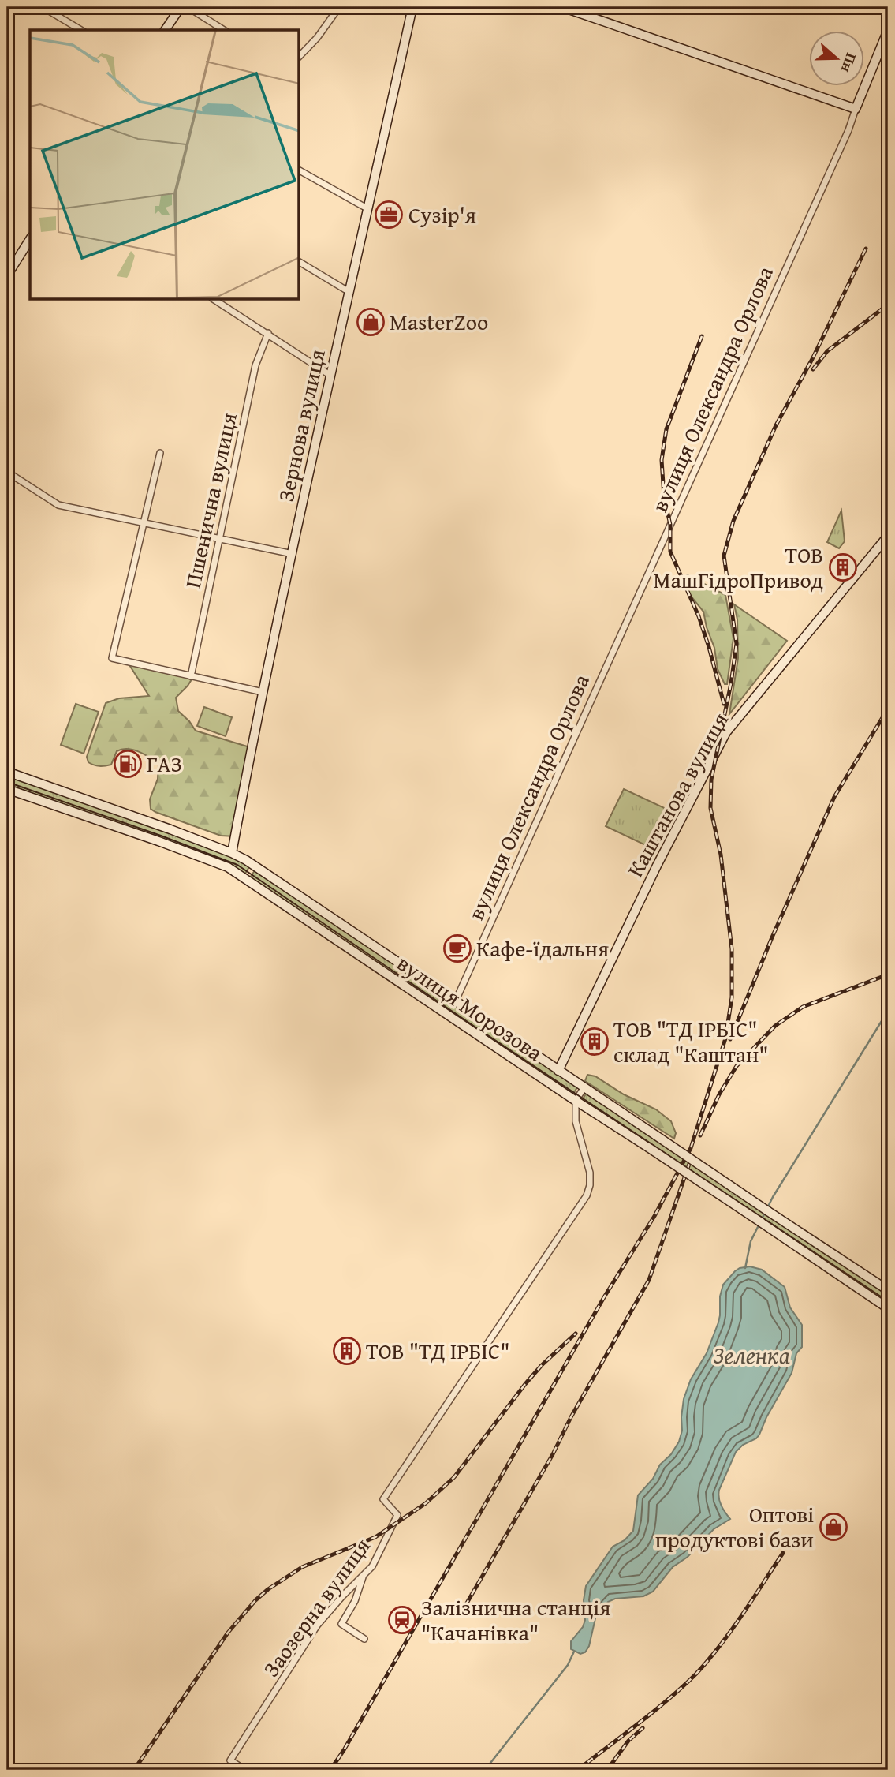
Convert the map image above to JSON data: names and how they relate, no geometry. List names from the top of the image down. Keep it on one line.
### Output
{"streets":{"main road":["вулиця Олександра Орлова","Зернова вулиця","Каштанова вулиця","вулиця Морозова"],"street":["Пшенична вулиця","Заозерна вулиця"]},"crossings":[["вулиця Олександра Орлова","вулиця Морозова"],["Зернова вулиця","вулиця Морозова"],["Каштанова вулиця","вулиця Морозова"],["вулиця Морозова","Заозерна вулиця"]],"water":["Зеленка"],"places":{"office":["Сузір'я"],"shop":["MasterZoo","Оптові продуктові бази"],"building":["ТОВ МашГідроПривод","ТОВ \"ТД ІРБІС\" склад \"Каштан\"","ТОВ \"ТД ІРБІС\""],"fuel station":["ГАЗ"],"cafe":["Кафе-їдальня"],"station":["Залізнична станція \"Качанівка\""]},"north":"right"}
